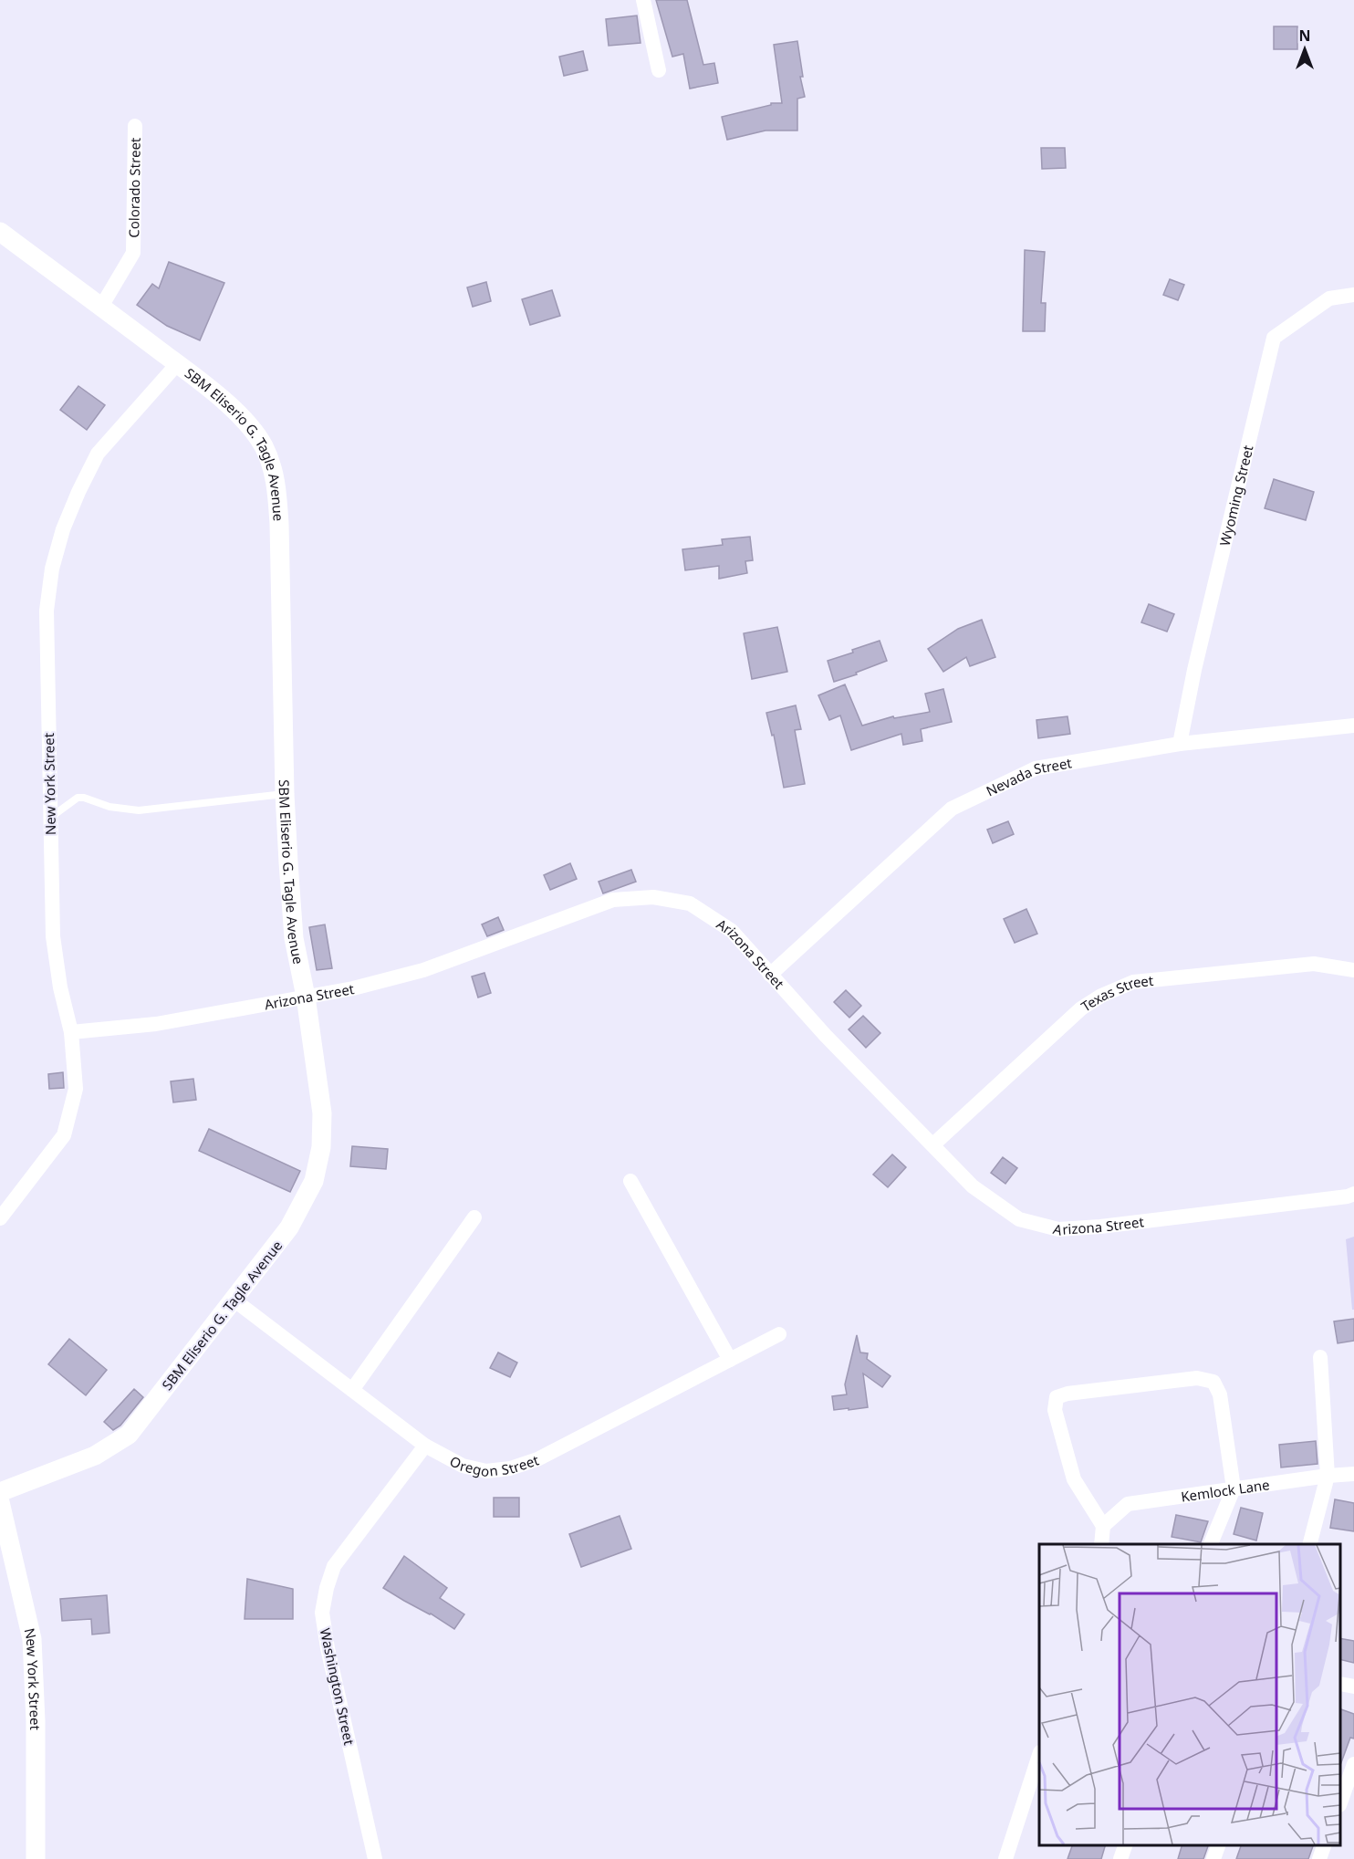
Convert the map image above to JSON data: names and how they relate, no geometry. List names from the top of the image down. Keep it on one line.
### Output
{"streets":{"street":["Colorado Street","SBM Eliserio G. Tagle Avenue","Wyoming Street","Nevada Street","New York Street","Arizona Street","Texas Street","Oregon Street","Kemlock Lane","Washington Street"]},"crossings":[["Colorado Street","SBM Eliserio G. Tagle Avenue"],["SBM Eliserio G. Tagle Avenue","New York Street"],["SBM Eliserio G. Tagle Avenue","Arizona Street"],["SBM Eliserio G. Tagle Avenue","Oregon Street"],["Wyoming Street","Nevada Street"],["Nevada Street","Arizona Street"],["New York Street","Arizona Street"],["Arizona Street","Texas Street"],["Oregon Street","Washington Street"]],"north":"top"}
